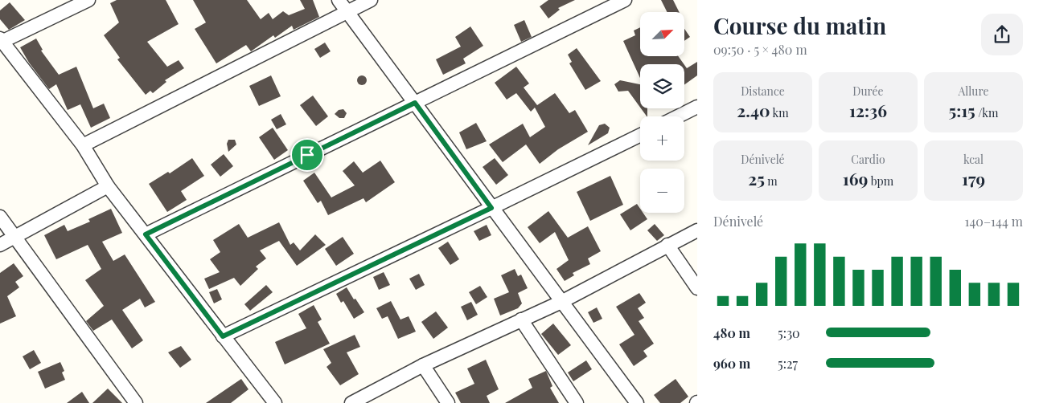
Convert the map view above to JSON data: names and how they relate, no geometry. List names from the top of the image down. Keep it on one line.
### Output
{"north":"top right","page":{"heading":["Course du matin","09:50 · 5 × 480 m"],"map_buttons":["+","−"],"stats":[["Distance","2.40 km"],["Durée","12:36"],["Allure","5:15 /km"],["Dénivelé","25 m"],["Cardio","169 bpm"],["kcal","179"]],"chart":["Dénivelé","140–144 m"],"list":[{"name":"480 m","note":"5:30"},{"name":"960 m","note":"5:27"}]}}
